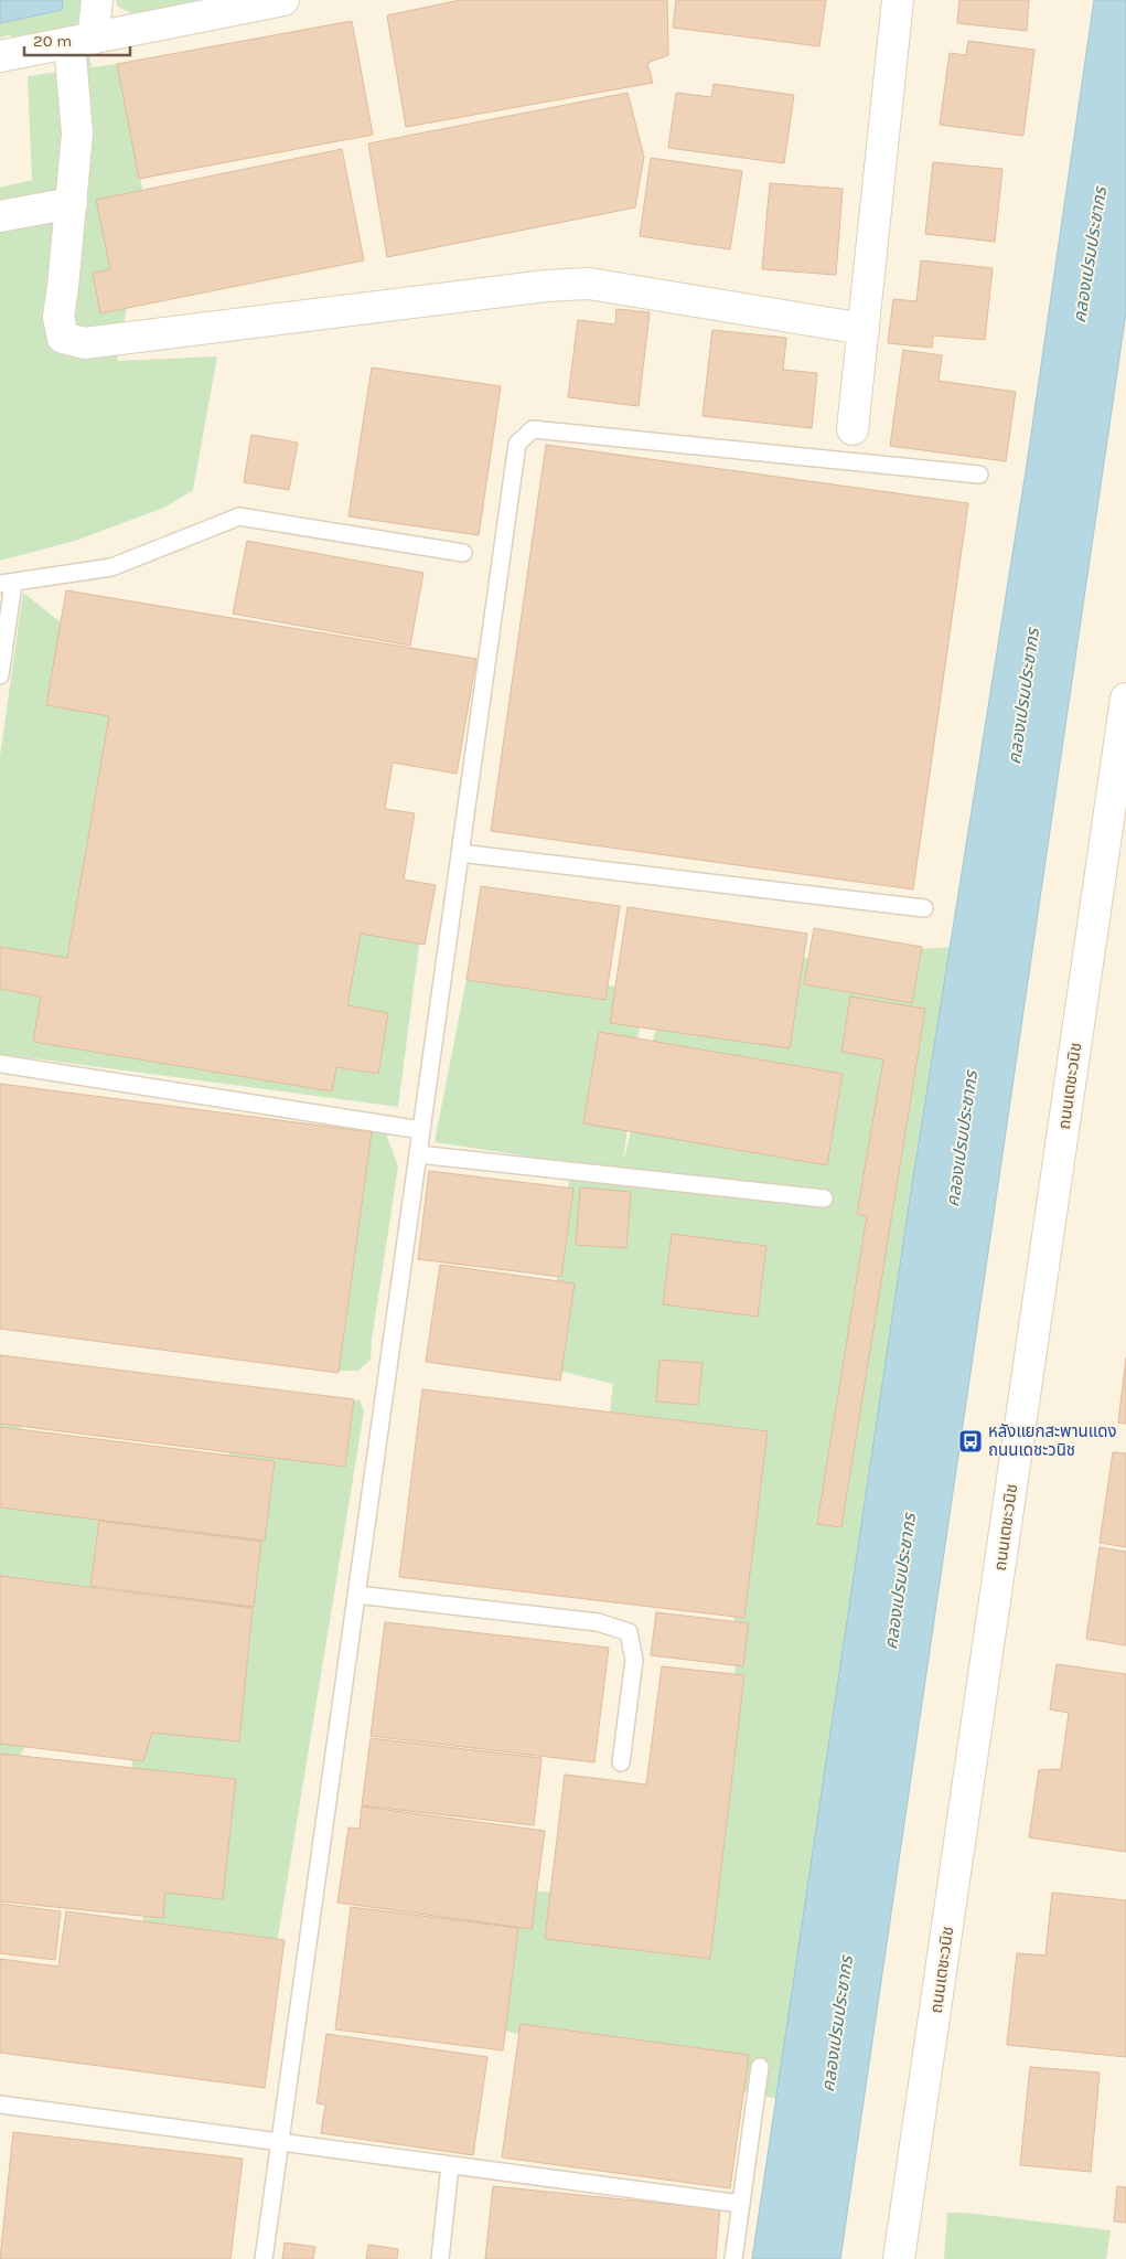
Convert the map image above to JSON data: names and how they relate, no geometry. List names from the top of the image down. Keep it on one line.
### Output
{"streets":{"street":["ถนนเตชะวนิช"]},"water":["คลองเปรมประชากร"],"places":{"bus stop":["หลังแยกสะพานแดง ถนนเดชะวนิช"]},"scale_bar":"20 m"}
